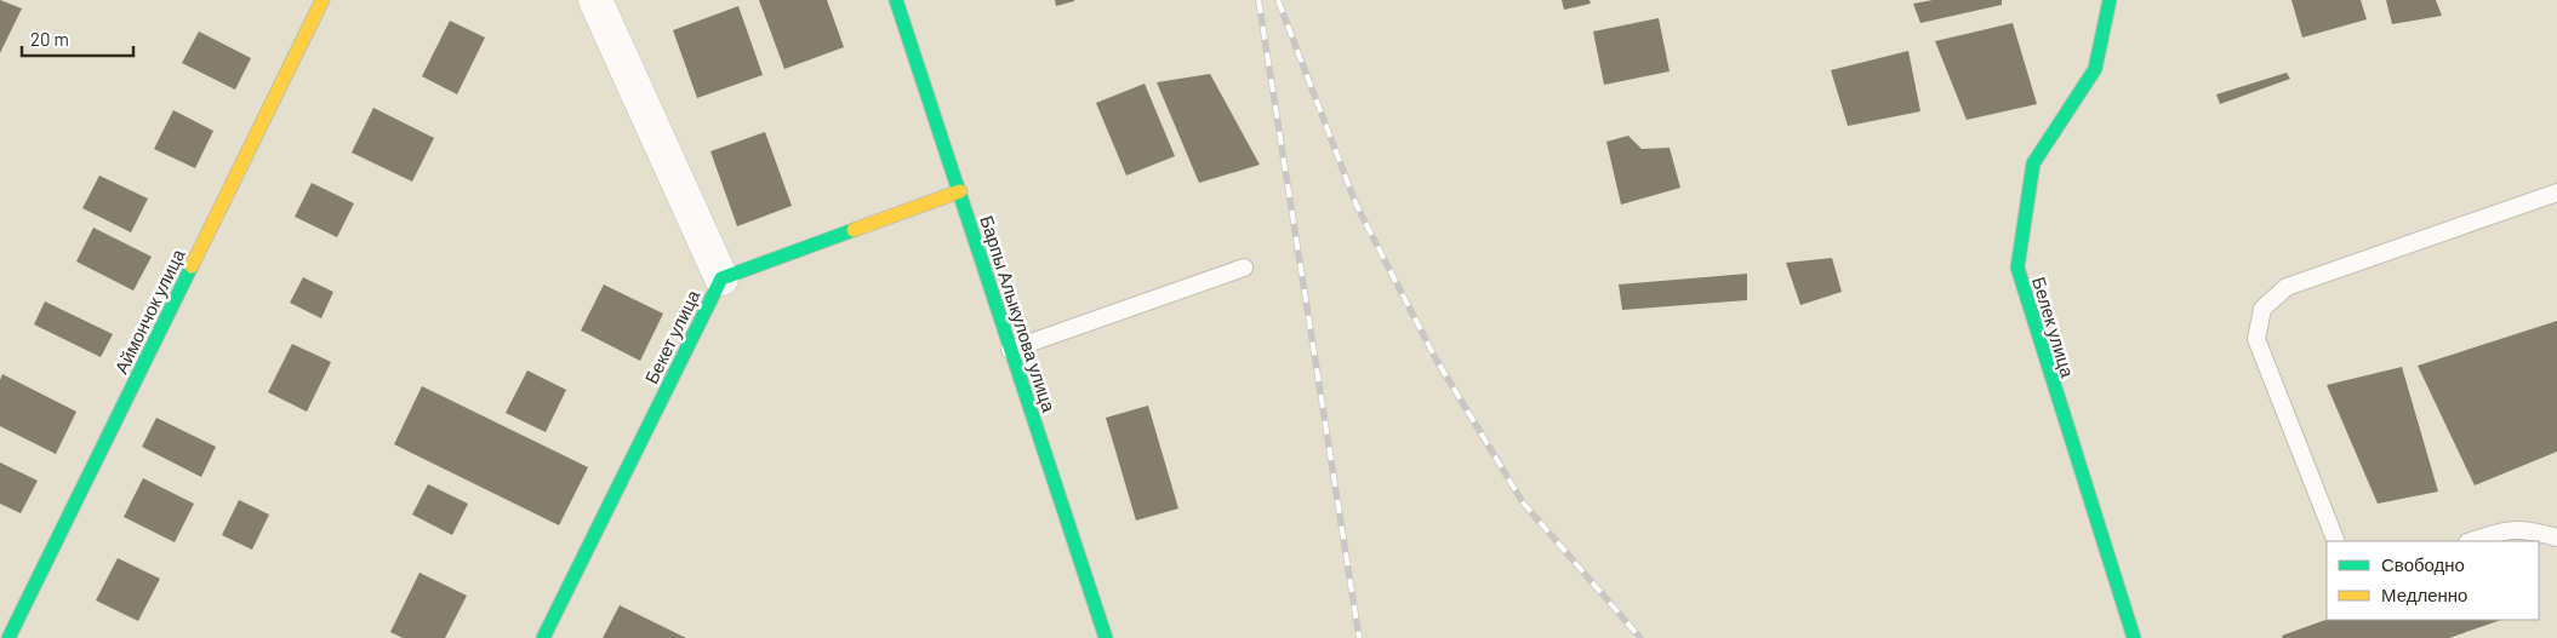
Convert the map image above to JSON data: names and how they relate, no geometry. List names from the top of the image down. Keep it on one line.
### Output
{"streets":{"street":["Аймончок улица","Барпы Алыкулова улица","Белек улица","Бекет улица"]},"crossings":[["Барпы Алыкулова улица","Бекет улица"]],"legend":["Свободно","Медленно"],"scale_bar":"20 m"}
